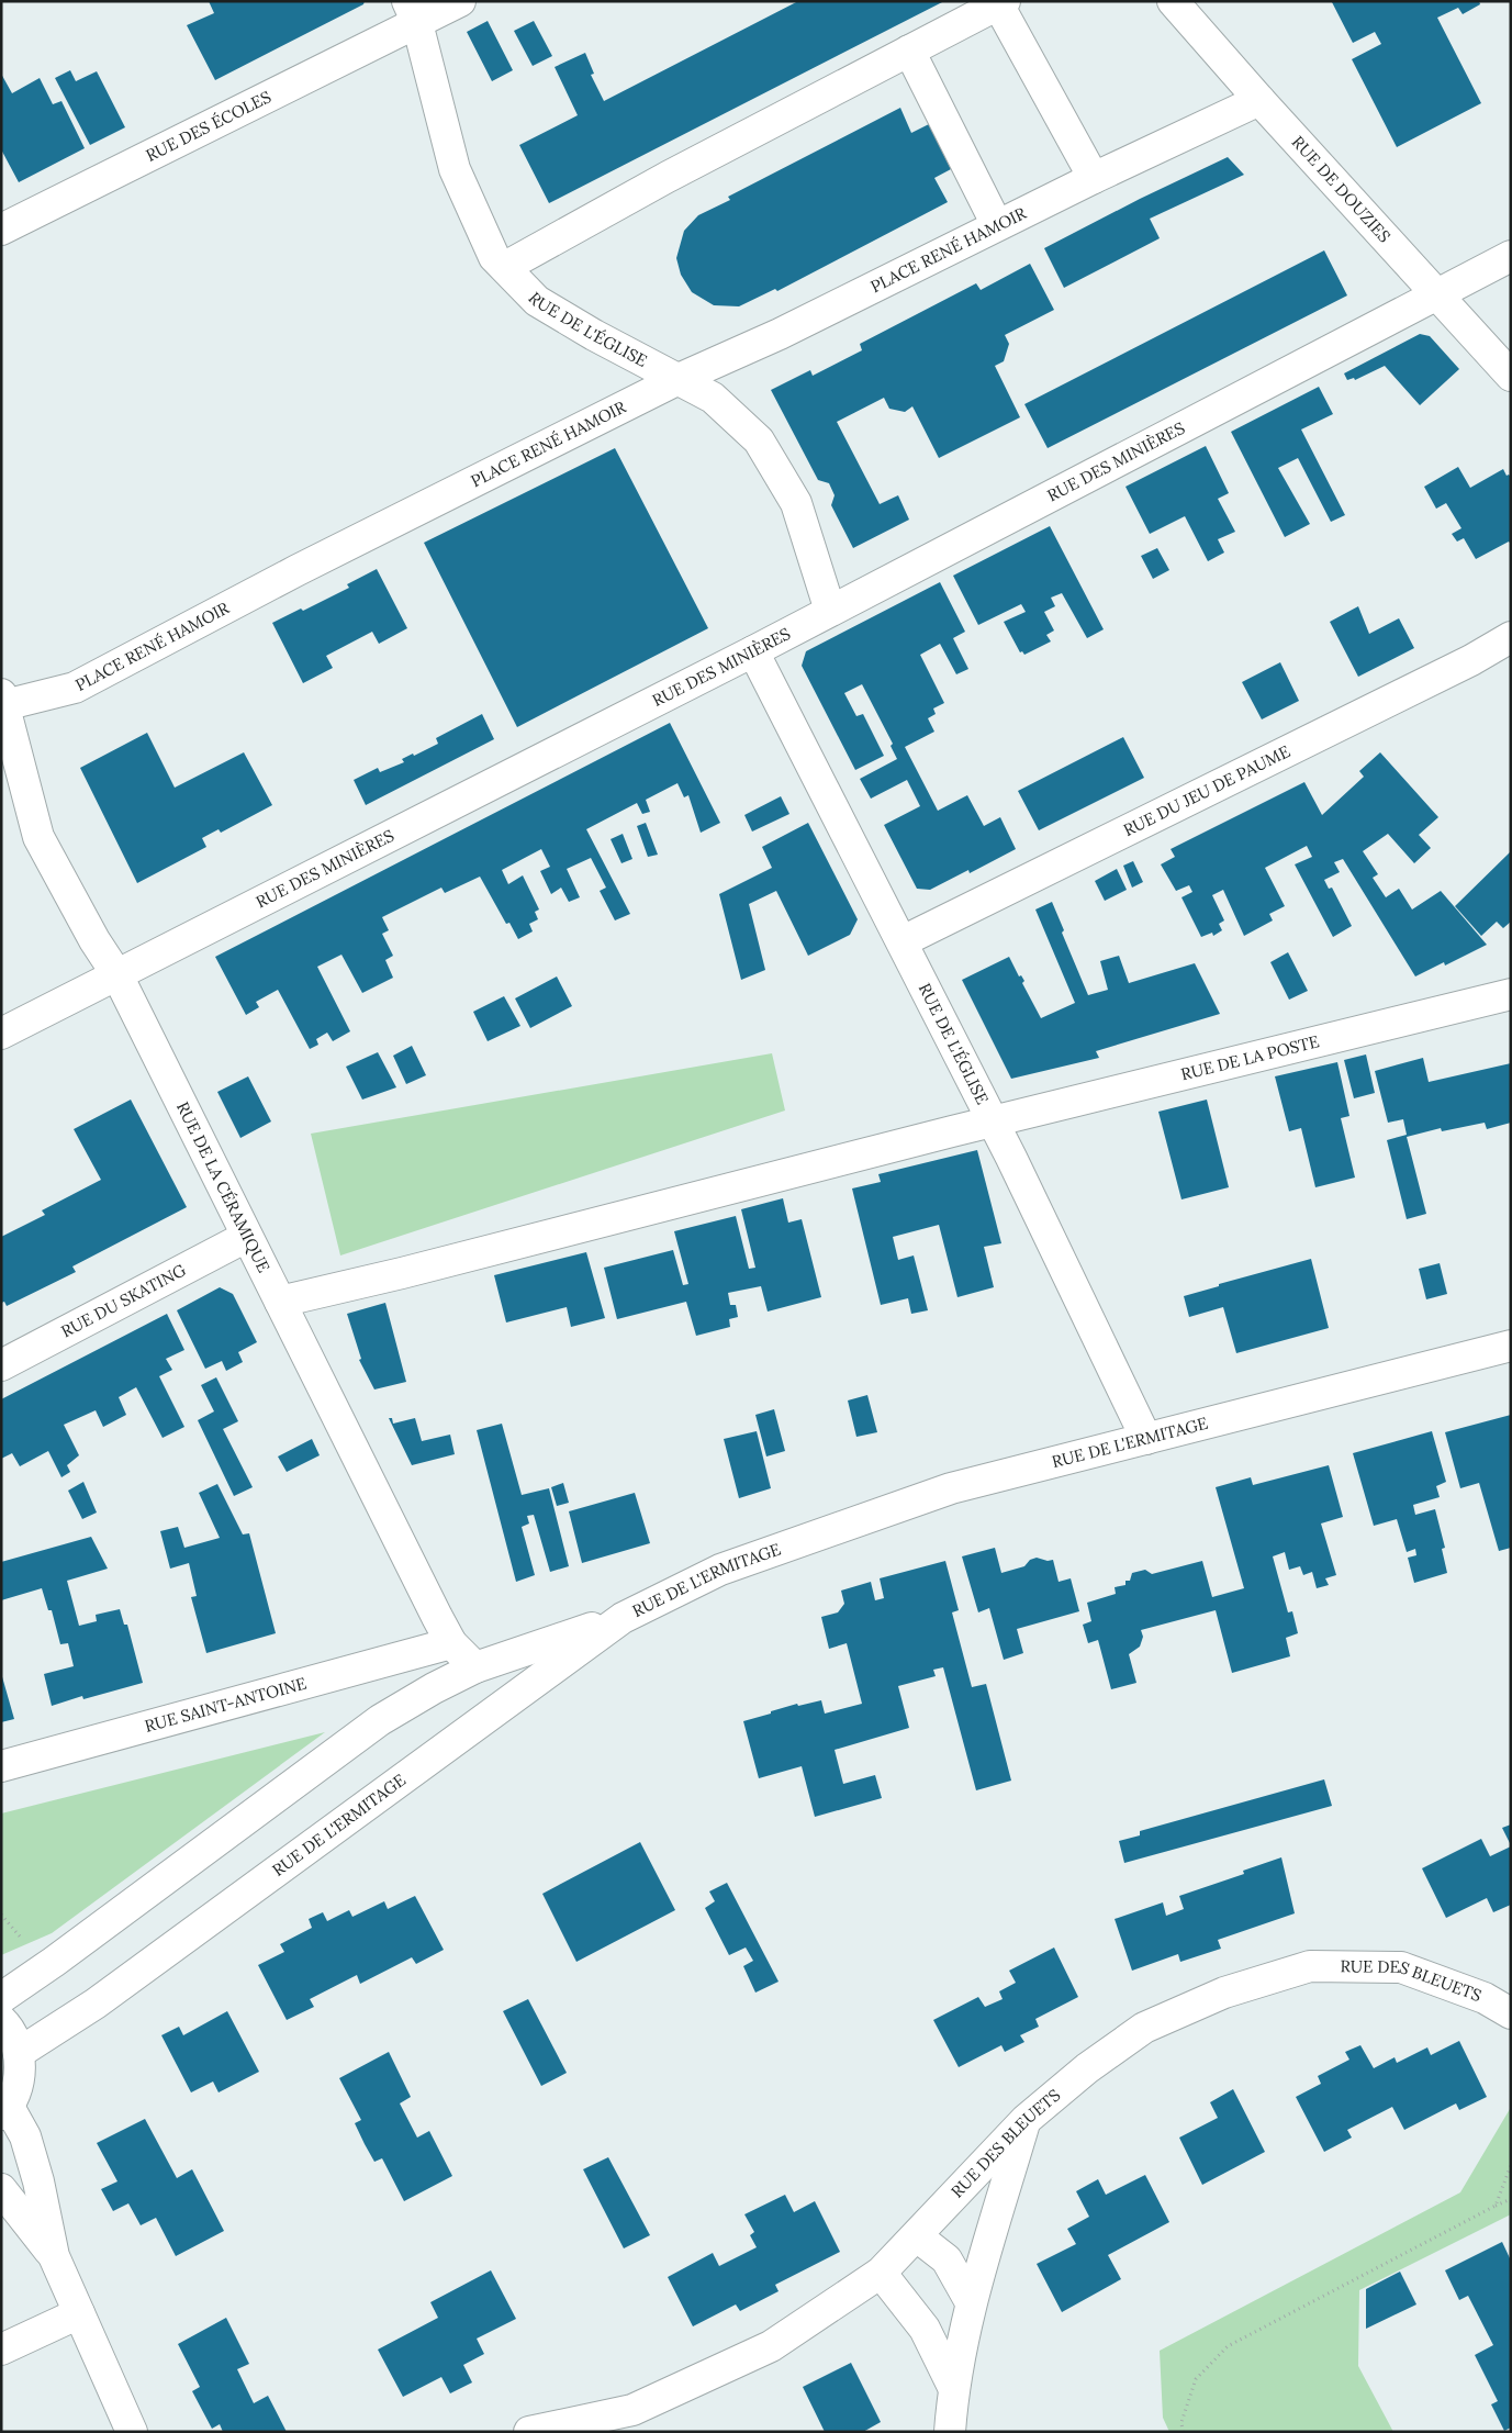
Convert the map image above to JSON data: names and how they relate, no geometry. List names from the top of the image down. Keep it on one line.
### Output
{"streets":{"street":["RUE DES ÉCOLES","RUE DE DOUZIES","PLACE RENÉ HAMOIR","RUE DE L'ÉGLISE","RUE DES MINIÈRES","RUE DU JEU DE PAUME","RUE DE LA POSTE","RUE DE LA CÉRAMIQUE","RUE DU SKATING","RUE DE L'ERMITAGE","RUE SAINT-ANTOINE","RUE DES BLEUETS"]},"crossings":[["RUE DES ÉCOLES","RUE DE L'ÉGLISE"],["RUE DE DOUZIES","PLACE RENÉ HAMOIR"],["RUE DE DOUZIES","RUE DES MINIÈRES"],["PLACE RENÉ HAMOIR","RUE DE L'ÉGLISE"],["PLACE RENÉ HAMOIR","RUE DE LA CÉRAMIQUE"],["RUE DE L'ÉGLISE","RUE DES MINIÈRES"],["RUE DE L'ÉGLISE","RUE DU JEU DE PAUME"],["RUE DE L'ÉGLISE","RUE DE LA POSTE"],["RUE DE L'ÉGLISE","RUE DE L'ERMITAGE"],["RUE DES MINIÈRES","RUE DE LA CÉRAMIQUE"],["RUE DE LA POSTE","RUE DE LA CÉRAMIQUE"],["RUE DE LA CÉRAMIQUE","RUE DU SKATING"],["RUE DE LA CÉRAMIQUE","RUE SAINT-ANTOINE"]]}
